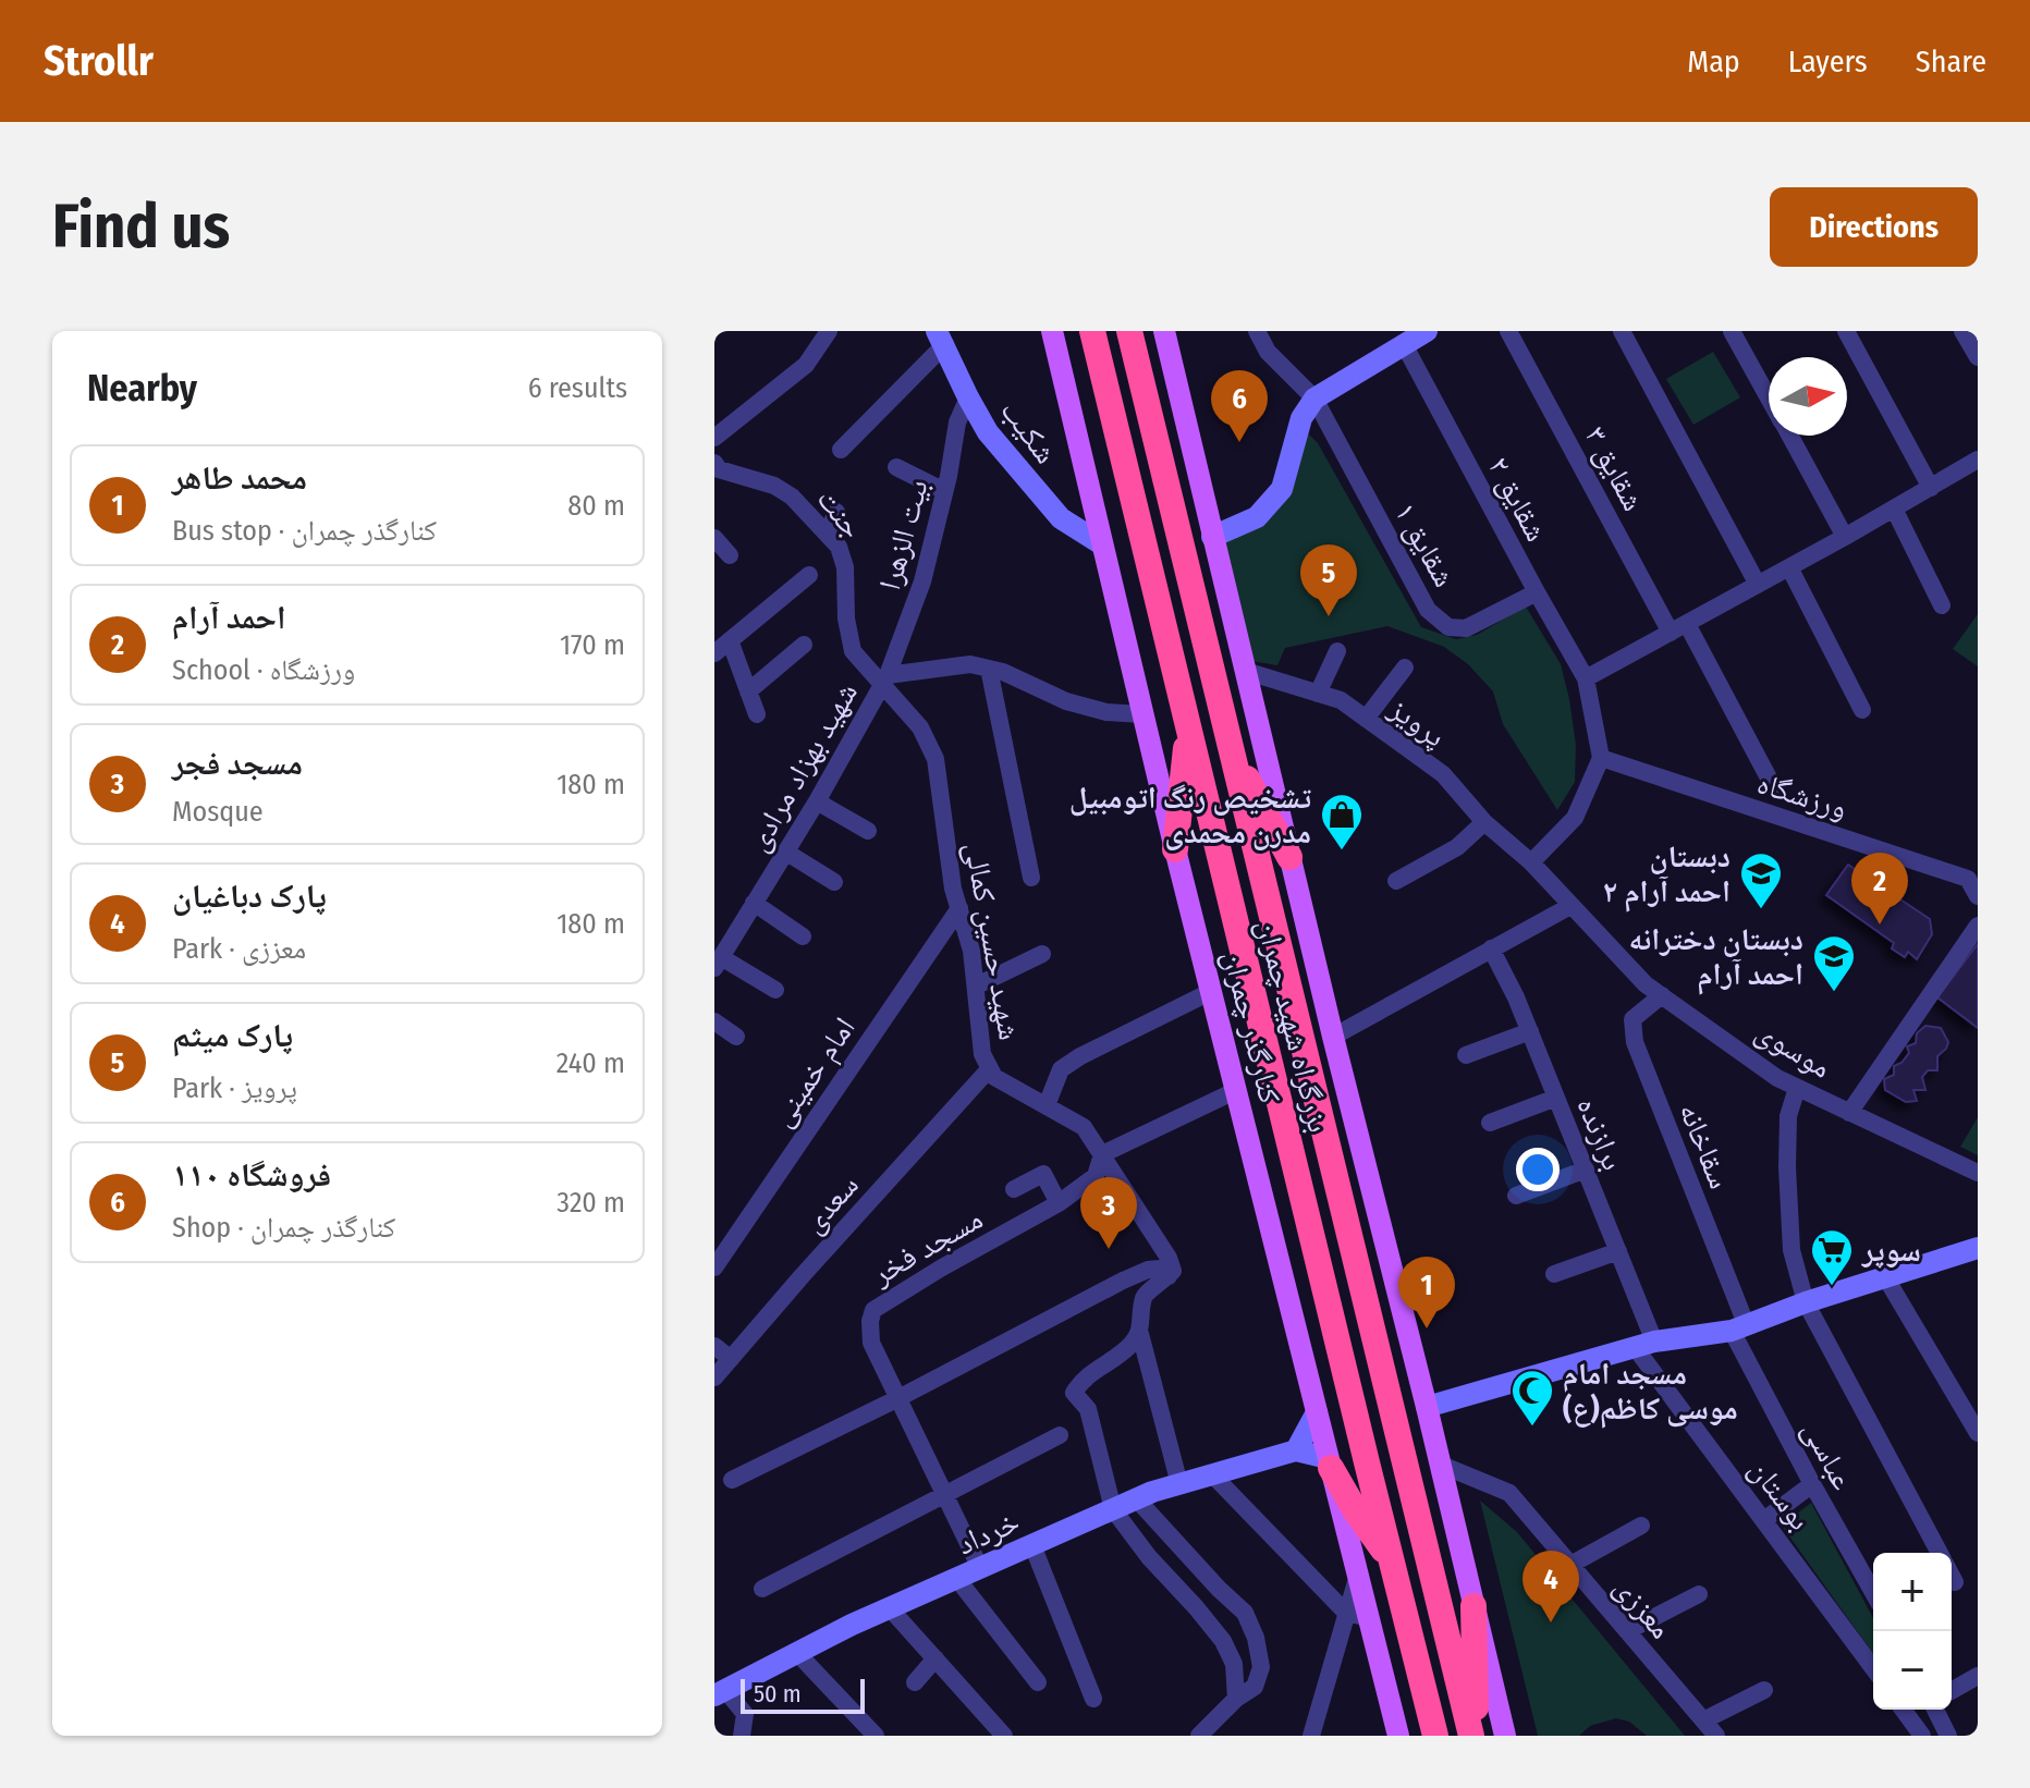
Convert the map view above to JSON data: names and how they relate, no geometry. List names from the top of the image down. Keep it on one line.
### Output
{"streets":{"highway":["بزرگراه شهید چمران"],"main road":["شکیب","کنارگذر چمران","خرداد"],"street":["شقایق ۳","شقایق ۲","جنت","بیت الزهرا","شقایق ۱","پرویز","شهید بهزاد مرادی","ورزشگاه","شهید حسین کمالی","موسوی","امام خمینی","برازنده","سقاخانه","سعدی","مسجد فخر","عباسی","بوستان","معززی"]},"crossings":[["شکیب","بیت الزهرا"],["شکیب","کنارگذر چمران"],["شقایق ۲","شقایق ۱"],["شقایق ۲","ورزشگاه"],["جنت","بیت الزهرا"],["جنت","شهید بهزاد مرادی"],["جنت","شهید حسین کمالی"],["بیت الزهرا","شهید بهزاد مرادی"],["بیت الزهرا","شهید حسین کمالی"],["پرویز","موسوی"],["شهید بهزاد مرادی","شهید حسین کمالی"],["شهید حسین کمالی","امام خمینی"],["شهید حسین کمالی","سعدی"],["شهید حسین کمالی","مسجد فخر"],["موسوی","سقاخانه"],["برازنده","بوستان"],["سقاخانه","عباسی"],["مسجد فخر","خرداد"]],"places":{"shop":["تشخیص رنگ اتومبیل مدرن محمدی"],"school or university":["دبستان احمد آرام ۲","دبستان دخترانه احمد آرام"],"supermarket":["سوپر"],"mosque":["مسجد امام موسی کاظم(ع)"]},"scale_bar":"50 m","north":"right","page":{"header":"Strollr","nav":["Map","Layers","Share"],"buttons":"Directions","title":"Find us","heading":["Nearby","6 results"],"pins":["6","5","2","3","1","4"],"list":[{"mark":"1","name":"محمد طاهر","note":"Bus stop · کنارگذر چمران","value":"80 m"},{"mark":"2","name":"احمد آرام","note":"School · ورزشگاه","value":"170 m"},{"mark":"3","name":"مسجد فجر","note":"Mosque","value":"180 m"},{"mark":"4","name":"پارک دباغیان","note":"Park · معززی","value":"180 m"},{"mark":"5","name":"پارک میثم","note":"Park · پرویز","value":"240 m"},{"mark":"6","name":"فروشگاه ۱۱۰","note":"Shop · کنارگذر چمران","value":"320 m"}],"map_buttons":["+","−"],"scale":"50 m"}}
